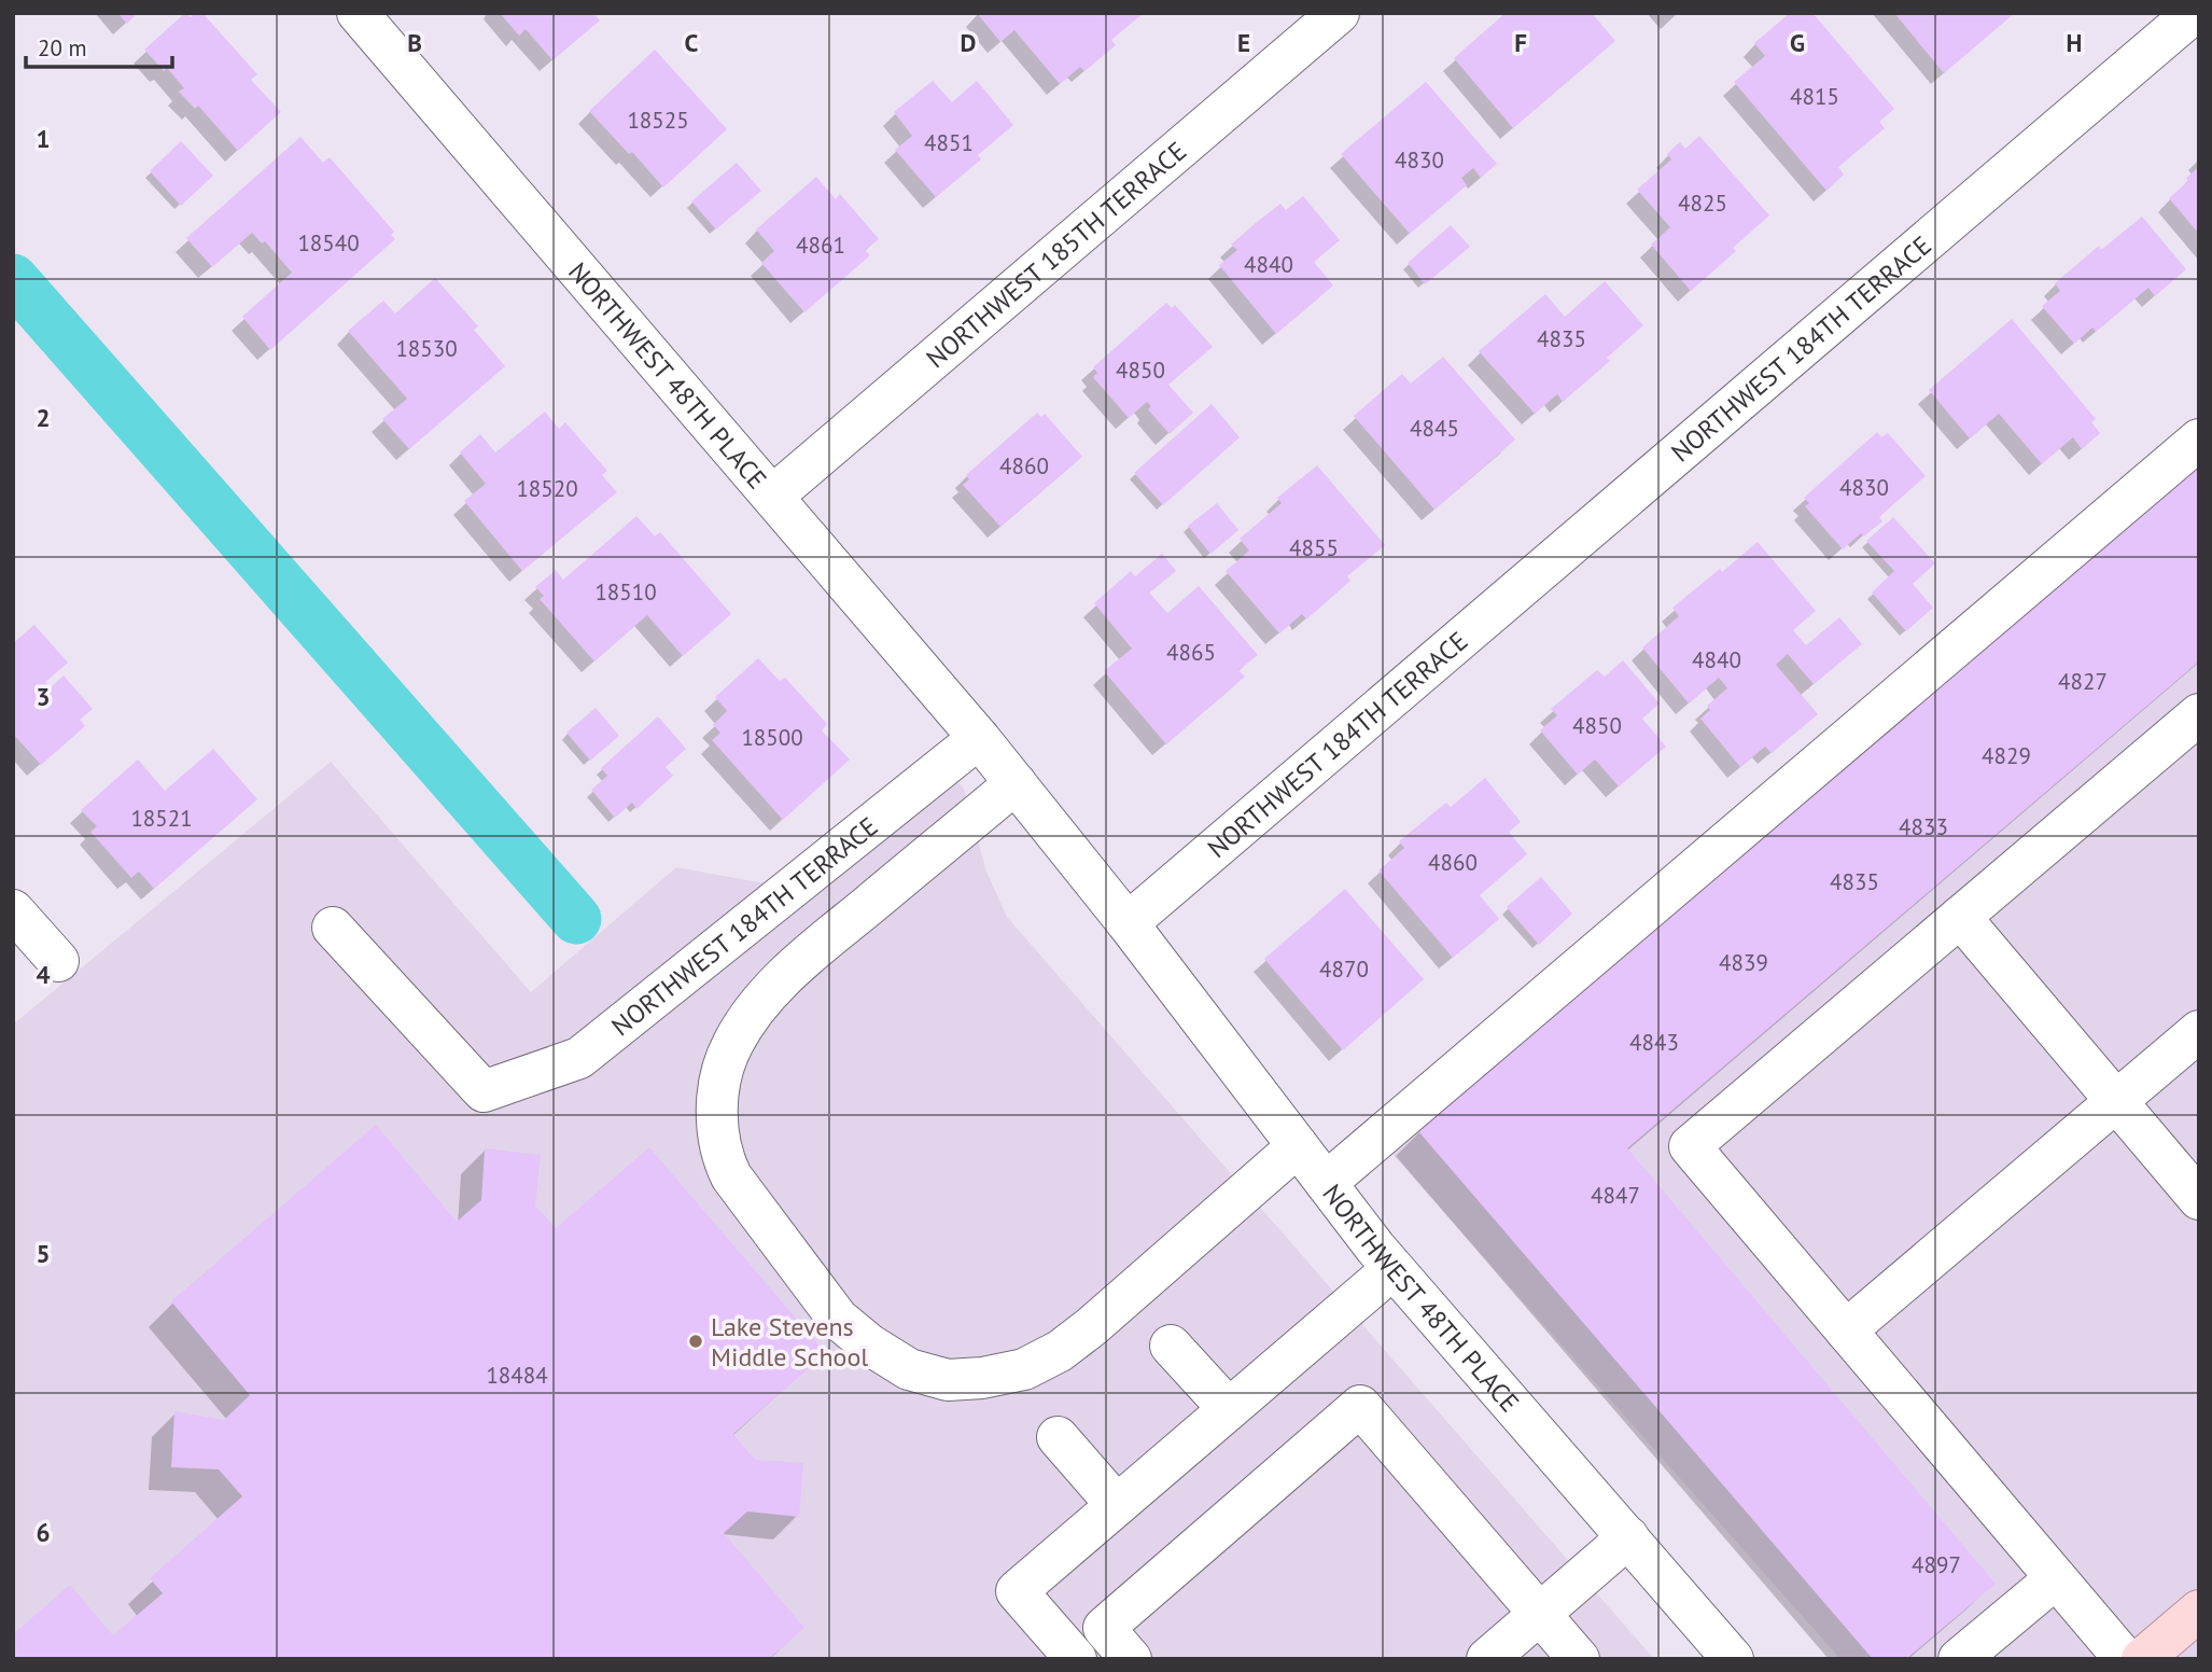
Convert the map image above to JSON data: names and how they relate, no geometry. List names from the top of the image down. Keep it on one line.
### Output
{"streets":{"street":["NORTHWEST 185TH TERRACE","NORTHWEST 184TH TERRACE","NORTHWEST 48TH PLACE"]},"crossings":[["NORTHWEST 185TH TERRACE","NORTHWEST 48TH PLACE"],["NORTHWEST 184TH TERRACE","NORTHWEST 48TH PLACE"]],"places":["Lake Stevens Middle School"],"house_numbers":["4815","18525","4851","4830","4825","18540","4861","4840","4835","18530","4850","4845","4860","4830","18520","4855","18510","4865","4840","4827","4850","18500","4829","18521","4833","4860","4835","4839","4870","4843","4847","18484","4897"],"scale_bar":"20 m","grid":{"columns":["B","C","D","E","F","G","H"],"rows":["1","2","3","4","5","6"]}}
